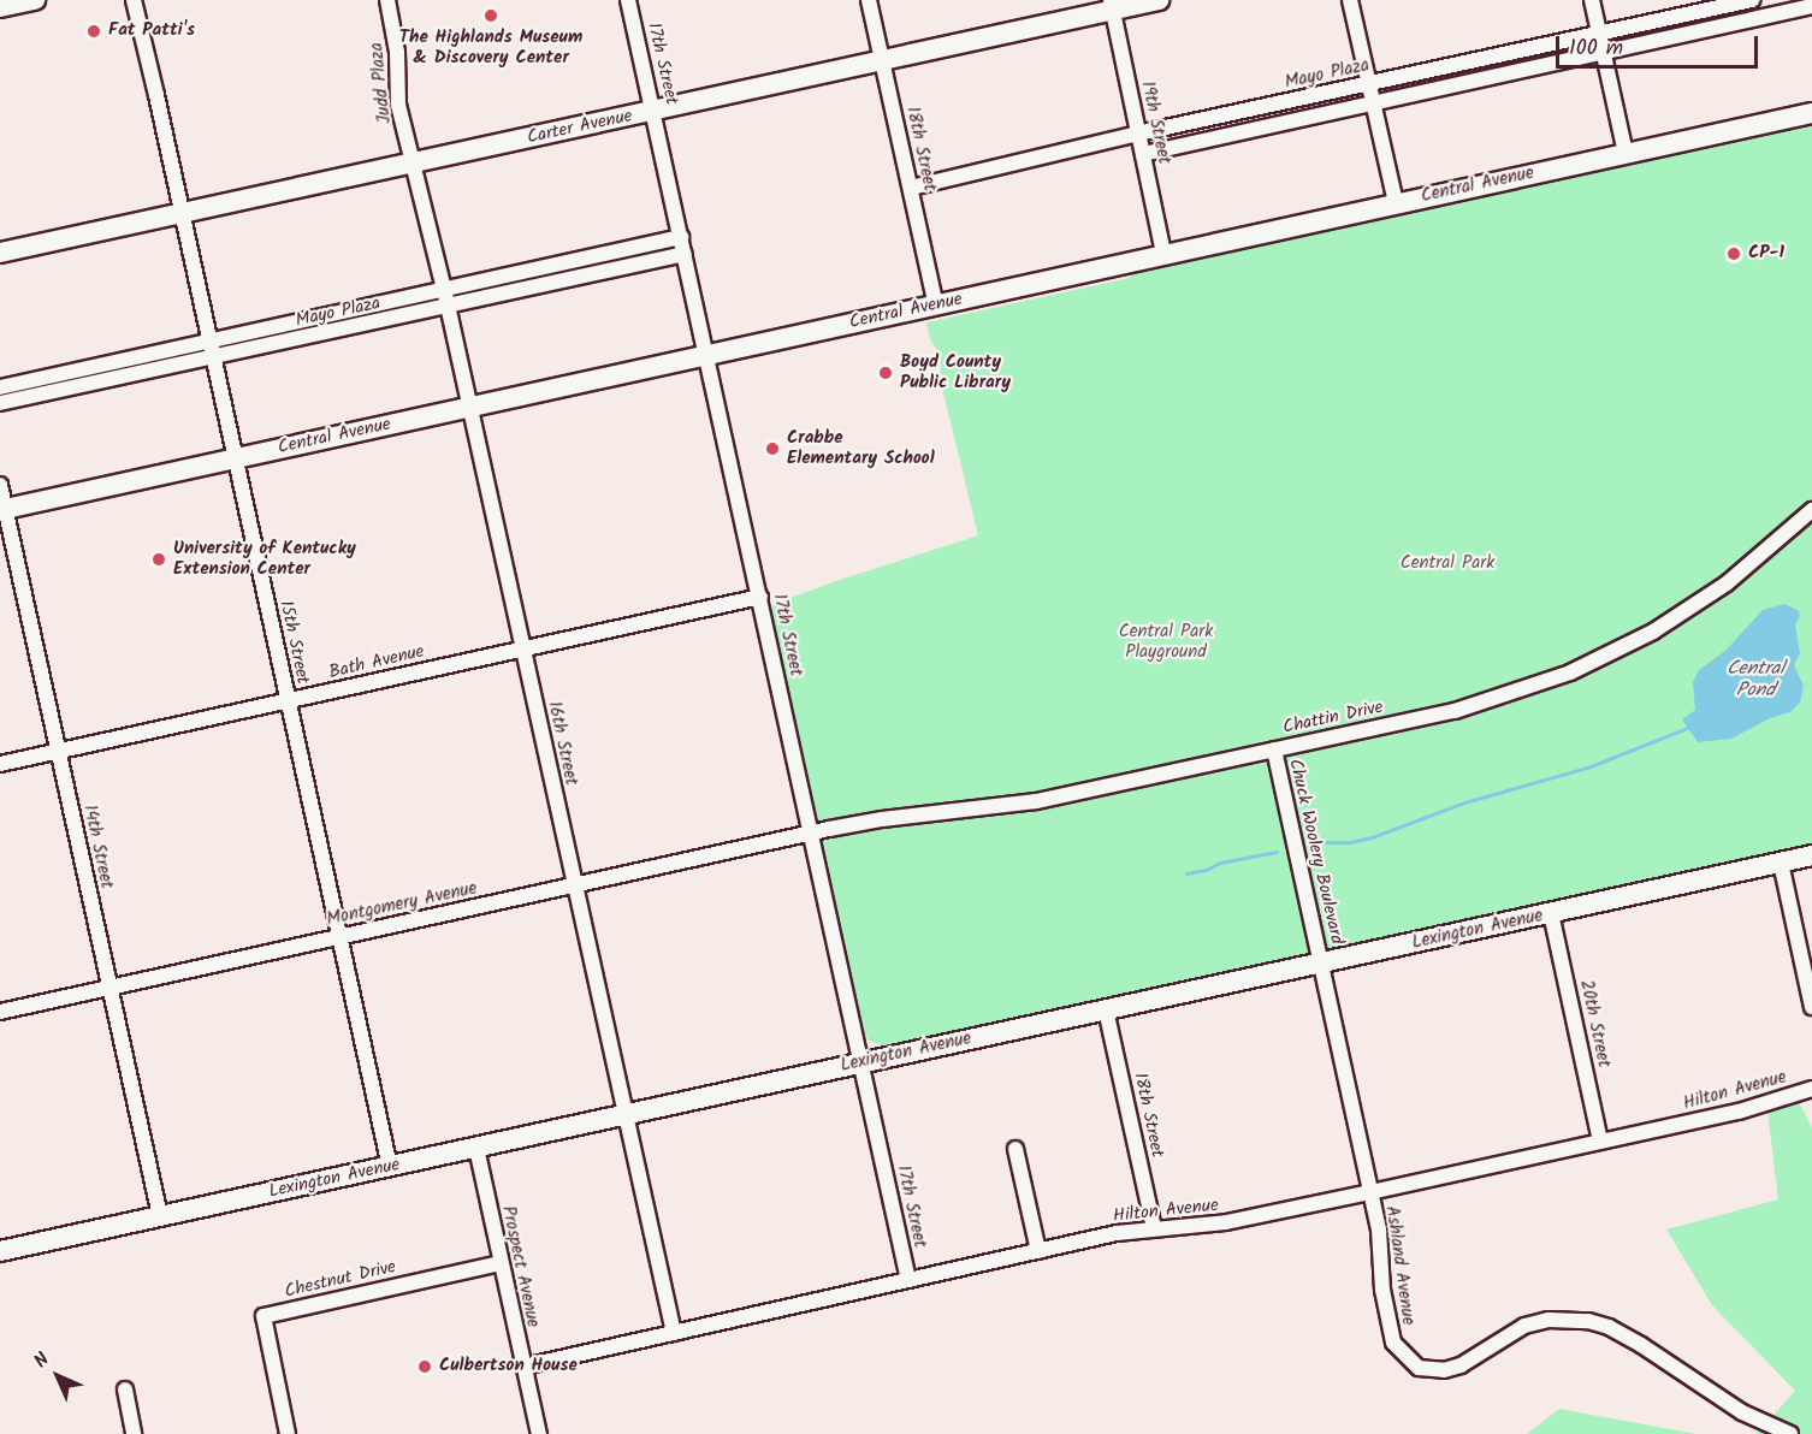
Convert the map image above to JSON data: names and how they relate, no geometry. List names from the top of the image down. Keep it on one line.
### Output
{"streets":{"street":["17th Street","Mayo Plaza","Judd Plaza","19th Street","Carter Avenue","18th Street","Central Avenue","15th Street","Bath Avenue","Chattin Drive","16th Street","14th Street","Chuck Woolery Boulevard","Montgomery Avenue","Lexington Avenue","20th Street","Hilton Avenue","Ashland Avenue","Prospect Avenue","Chestnut Drive"]},"crossings":[["17th Street","Mayo Plaza"],["17th Street","Carter Avenue"],["17th Street","Central Avenue"],["17th Street","Bath Avenue"],["17th Street","Chattin Drive"],["17th Street","Montgomery Avenue"],["17th Street","Lexington Avenue"],["17th Street","Hilton Avenue"],["Mayo Plaza","19th Street"],["Mayo Plaza","18th Street"],["Mayo Plaza","15th Street"],["Mayo Plaza","16th Street"],["Judd Plaza","Carter Avenue"],["Judd Plaza","16th Street"],["19th Street","Carter Avenue"],["19th Street","Central Avenue"],["Carter Avenue","18th Street"],["Carter Avenue","15th Street"],["Carter Avenue","16th Street"],["18th Street","Central Avenue"],["18th Street","Lexington Avenue"],["18th Street","Hilton Avenue"],["Central Avenue","15th Street"],["Central Avenue","16th Street"],["Central Avenue","14th Street"],["15th Street","Bath Avenue"],["15th Street","Montgomery Avenue"],["15th Street","Lexington Avenue"],["Bath Avenue","16th Street"],["Bath Avenue","14th Street"],["Chattin Drive","Chuck Woolery Boulevard"],["Chattin Drive","Montgomery Avenue"],["16th Street","Montgomery Avenue"],["16th Street","Lexington Avenue"],["16th Street","Hilton Avenue"],["14th Street","Montgomery Avenue"],["14th Street","Lexington Avenue"],["Chuck Woolery Boulevard","Lexington Avenue"],["Chuck Woolery Boulevard","Ashland Avenue"],["Lexington Avenue","20th Street"],["Lexington Avenue","Ashland Avenue"],["Lexington Avenue","Prospect Avenue"],["20th Street","Hilton Avenue"],["Hilton Avenue","Ashland Avenue"],["Hilton Avenue","Prospect Avenue"],["Prospect Avenue","Chestnut Drive"]],"water":["Central Pond"],"parks":["Central Park","Central Park Playground"],"places":["The Highlands Museum & Discovery Center","Fat Patti's","CP-1","Boyd County Public Library","Crabbe Elementary School","University of Kentucky Extension Center","Culbertson House"],"scale_bar":"100 m","north":"top left"}
